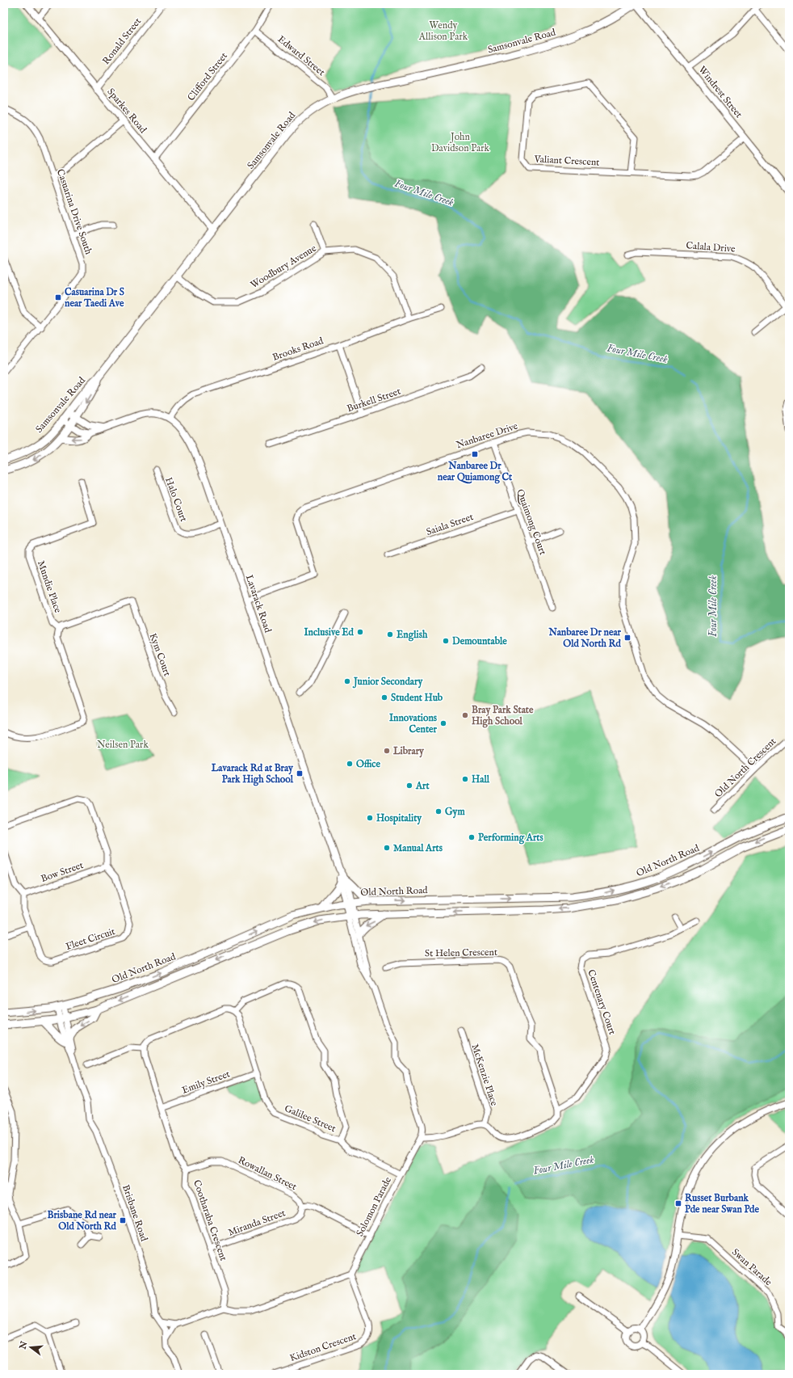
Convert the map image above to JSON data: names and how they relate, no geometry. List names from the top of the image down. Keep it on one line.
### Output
{"streets":{"main road":["Samsonvale Road","Old North Road"],"street":["Ronald Street","Edward Street","Clifford Street","Windrest Street","Sparkes Road","Valiant Crescent","Casuarina Drive South","Calala Drive","Woodbury Avenue","Brooks Road","Burkell Street","Nanbaree Drive","Halo Court","Quaimong Court","Saiala Street","Mundie Place","Lavarack Road","Kym Court","Old North Crescent","Bow Street","Fleet Circuit","St Helen Crescent","Centenary Court","McKenzie Place","Emily Street","Galilee Street","Rowallan Street","Solomon Parade","Brisbane Road","Cootharaba Crescent","Miranda Street","Swan Parade","Kidston Crescent"]},"crossings":[["Ronald Street","Sparkes Road"],["Samsonvale Road","Edward Street"],["Samsonvale Road","Windrest Street"],["Samsonvale Road","Sparkes Road"],["Samsonvale Road","Woodbury Avenue"],["Edward Street","Clifford Street"],["Clifford Street","Sparkes Road"],["Windrest Street","Valiant Crescent"],["Woodbury Avenue","Brooks Road"],["Brooks Road","Lavarack Road"],["Nanbaree Drive","Quaimong Court"],["Nanbaree Drive","Lavarack Road"],["Nanbaree Drive","Old North Crescent"],["Halo Court","Lavarack Road"],["Quaimong Court","Saiala Street"],["Mundie Place","Kym Court"],["Lavarack Road","Old North Road"],["Old North Road","Brisbane Road"],["Bow Street","Fleet Circuit"],["St Helen Crescent","Centenary Court"],["Emily Street","Galilee Street"],["Emily Street","Cootharaba Crescent"],["Galilee Street","Solomon Parade"],["Rowallan Street","Cootharaba Crescent"],["Rowallan Street","Miranda Street"],["Solomon Parade","Kidston Crescent"],["Cootharaba Crescent","Miranda Street"]],"water":["Four Mile Creek"],"parks":["Wendy Allison Park","John Davidson Park","Neilsen Park"],"places":{"transit":["Casuarina Dr S near Taedi Ave","Nanbaree Dr near Quiamong Ct","Nanbaree Dr near Old North Rd","Lavarack Rd at Bray Park High School","Russet Burbank Pde near Swan Pde","Brisbane Rd near Old North Rd"],"other":["Inclusive Ed","English","Demountable","Junior Secondary","Student Hub","Bray Park State High School","Innovations Center","Library","Office","Hall","Art","Gym","Hospitality","Performing Arts","Manual Arts"]},"north":"left"}
